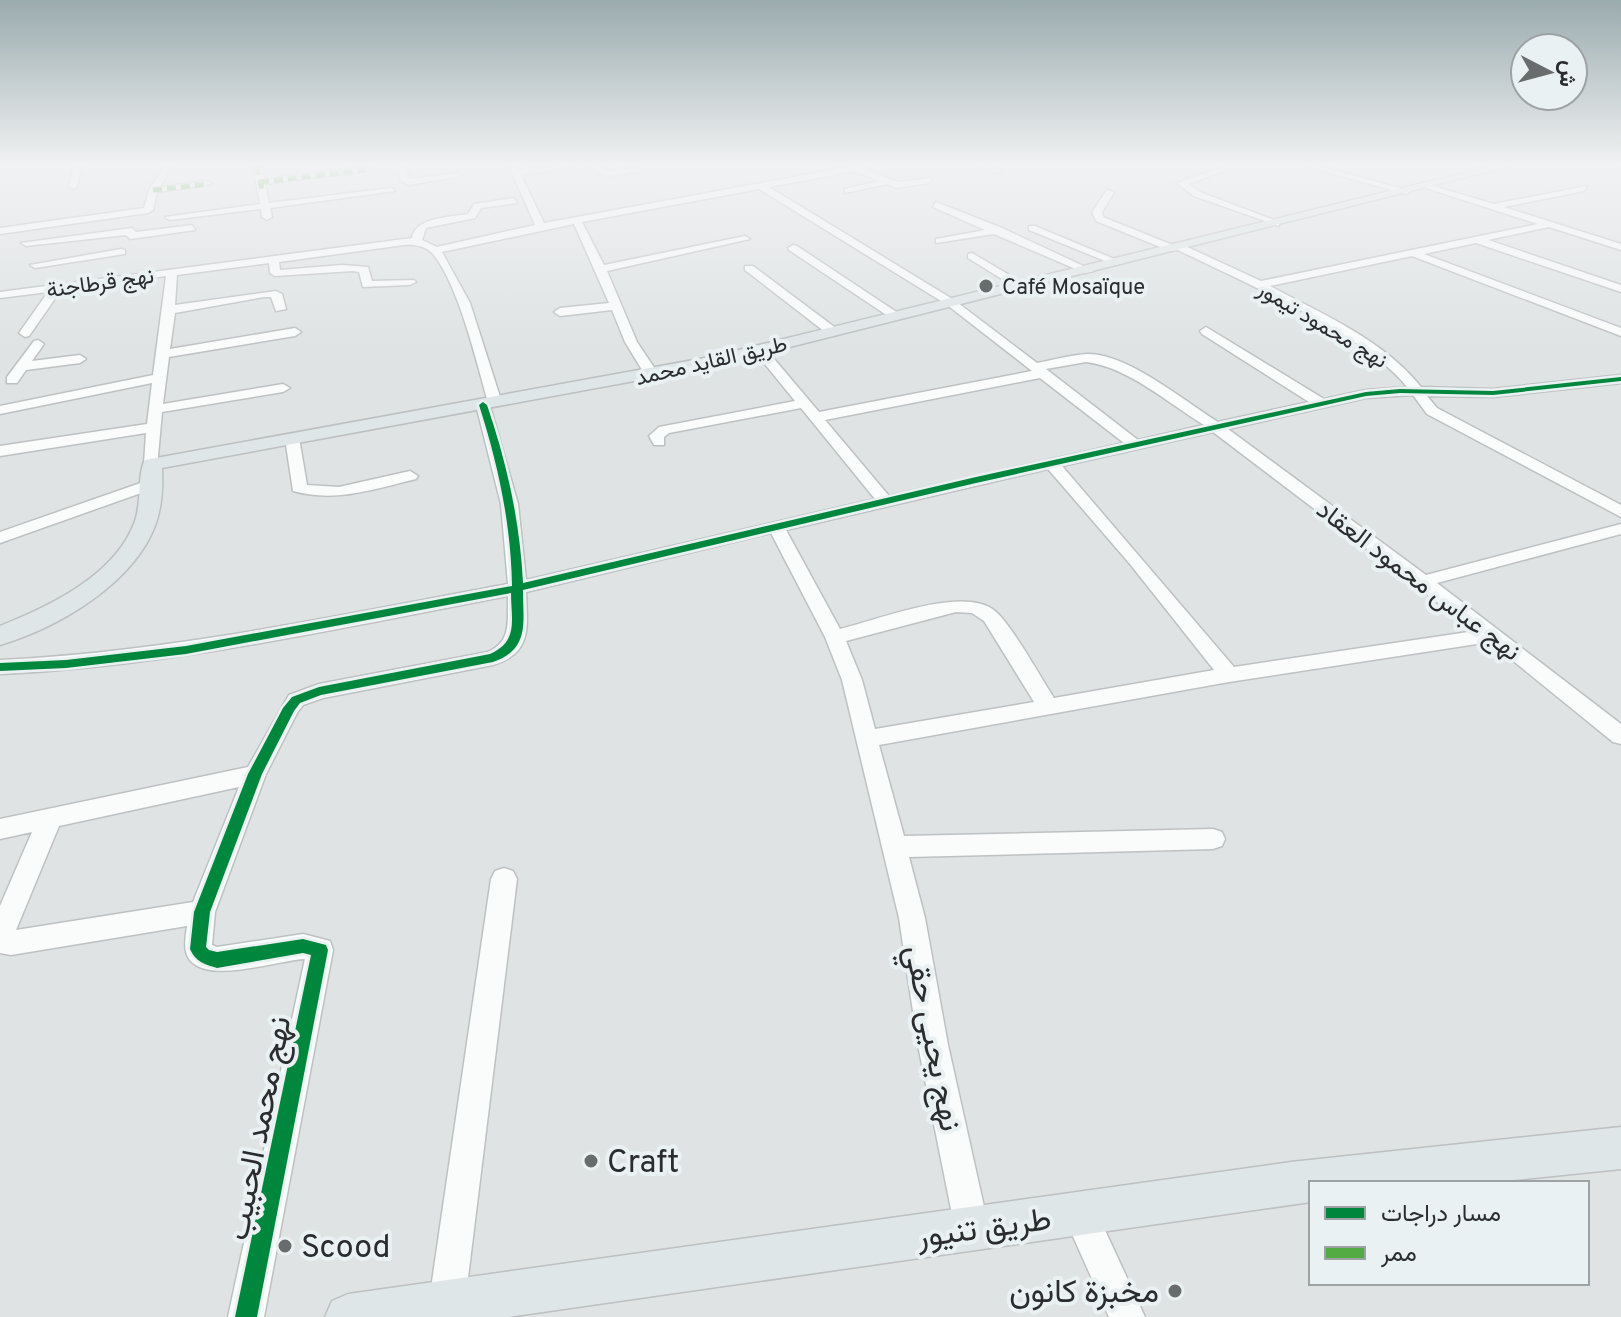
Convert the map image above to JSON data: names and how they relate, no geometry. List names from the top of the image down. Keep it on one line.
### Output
{"streets":{"main road":["طريق القايد محمد","طريق تنيور"],"street":["نهج قرطاجنة","نهج محمود تيمور","نهج عباس محمود العقاد","نهج يحيى حقي","نهج محمد الحبيب"]},"crossings":[["نهج محمود تيمور","طريق القايد محمد"],["نهج يحيى حقي","طريق تنيور"]],"places":["Café Mosaïque","Craft","Scood","مخبزة كانون"],"legend":["مسار دراجات","ممر"],"north":"right"}
